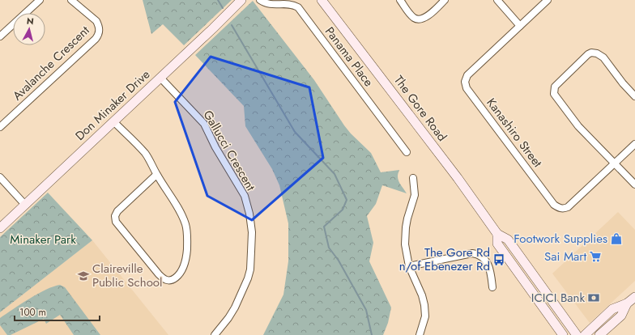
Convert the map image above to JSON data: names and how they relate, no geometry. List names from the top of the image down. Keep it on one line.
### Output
{"streets":{"main road":["Don Minaker Drive","The Gore Road"],"street":["Panama Place","Avalanche Crescent","Kanashiro Street","Gallucci Crescent"]},"crossings":[["Don Minaker Drive","Gallucci Crescent"]],"parks":["Minaker Park"],"places":{"shop":["Footwork Supplies"],"supermarket":["Sai Mart"],"bus stop":["The Gore Rd n/of Ebenezer Rd"],"school or university":["Claireville Public School"],"bank":["ICICI Bank"]},"scale_bar":"100 m","north":"top"}
